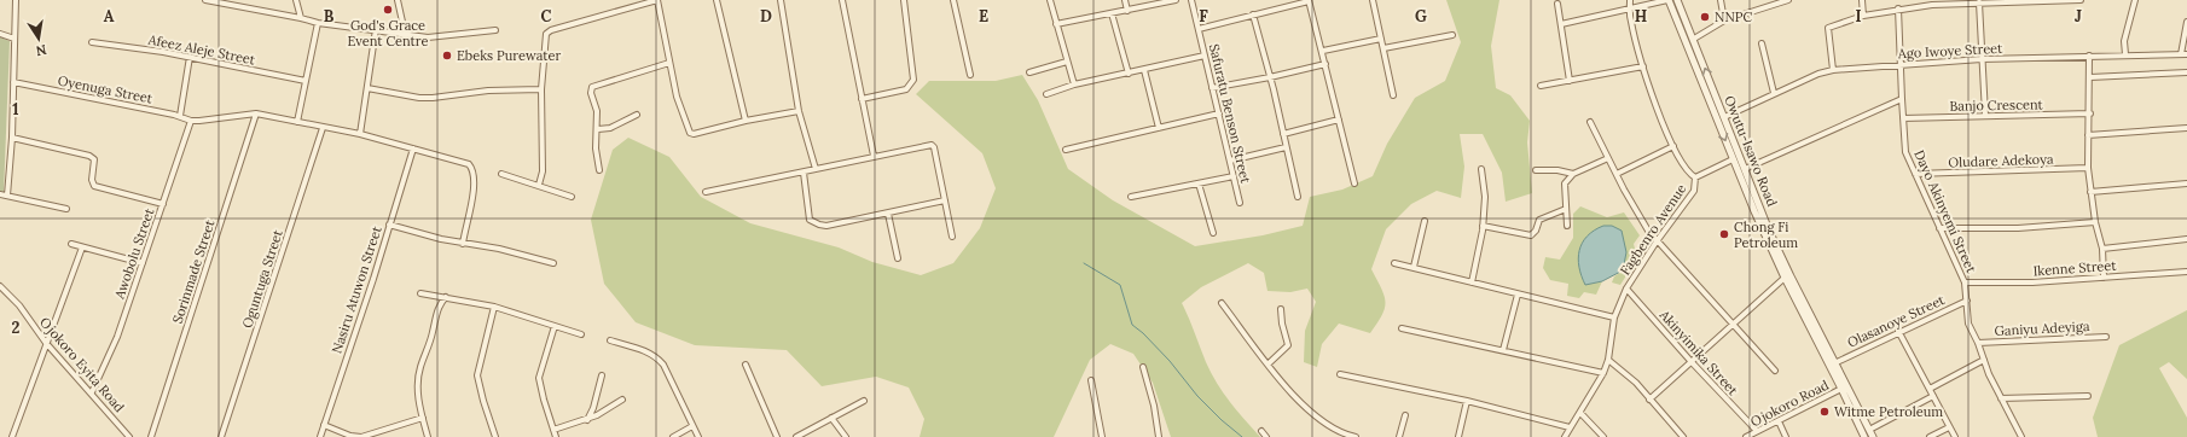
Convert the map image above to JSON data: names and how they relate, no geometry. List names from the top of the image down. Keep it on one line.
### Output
{"streets":{"street":["Afeez Aleje Street","Ago Iwoye Street","Oyenuga Street","Banjo Crescent","Safuratu Benson Street","Owutu-Isawo Road","Oludare Adekoya","Dayo Akinyemi Street","Fagbenro Avenue","Awobolu Street","Ikenne Street","Sorinmade Street","Oguntuga Street","Nasiru Atuwon Street","Olasanoye Street","Ganiyu Adeyiga","Akinyimika Street","Ojokoro Eyita Road","Ojokoro Road"]},"crossings":[["Ago Iwoye Street","Owutu-Isawo Road"],["Ago Iwoye Street","Dayo Akinyemi Street"],["Oyenuga Street","Awobolu Street"],["Banjo Crescent","Dayo Akinyemi Street"],["Owutu-Isawo Road","Fagbenro Avenue"],["Owutu-Isawo Road","Olasanoye Street"],["Owutu-Isawo Road","Ojokoro Road"],["Oludare Adekoya","Dayo Akinyemi Street"],["Dayo Akinyemi Street","Ikenne Street"],["Dayo Akinyemi Street","Olasanoye Street"],["Dayo Akinyemi Street","Ganiyu Adeyiga"],["Fagbenro Avenue","Akinyimika Street"],["Awobolu Street","Ojokoro Eyita Road"],["Akinyimika Street","Ojokoro Road"]],"places":["God's Grace Event Centre","NNPC","Ebeks Purewater","Chong Fi Petroleum","Witme Petroleum"],"north":"bottom","grid":{"columns":["A","B","C","D","E","F","G","H","I","J"],"rows":["1","2"]}}
